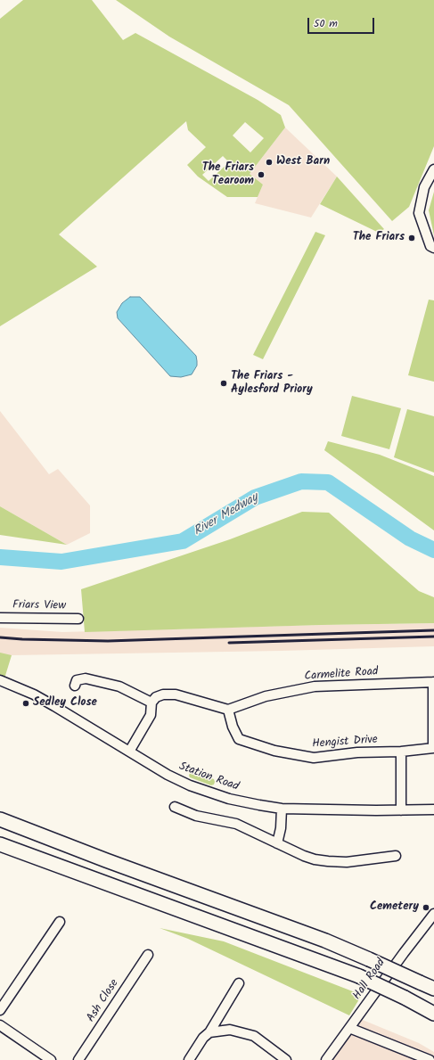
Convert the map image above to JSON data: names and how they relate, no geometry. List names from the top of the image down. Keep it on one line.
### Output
{"streets":{"street":["Friars View","Carmelite Road","Hengist Drive","Station Road","Hall Road","Ash Close"]},"crossings":[["Carmelite Road","Hengist Drive"]],"water":["River Medway"],"places":["West Barn","The Friars Tearoom","The Friars","The Friars - Aylesford Priory","Sedley Close","Cemetery"],"scale_bar":"50 m"}
